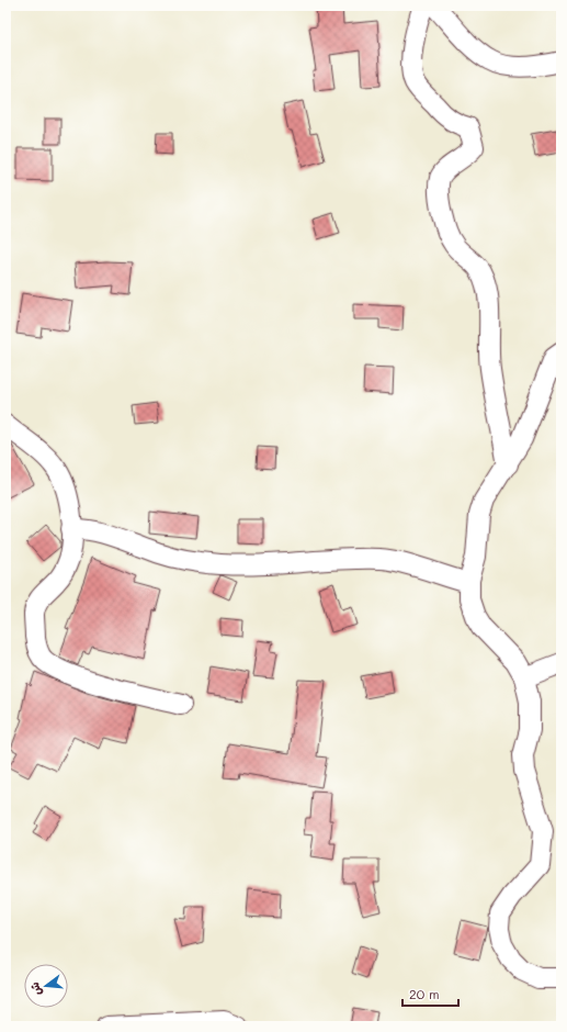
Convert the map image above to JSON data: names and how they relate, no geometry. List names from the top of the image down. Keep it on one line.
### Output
{"scale_bar":"20 m","north":"left"}
